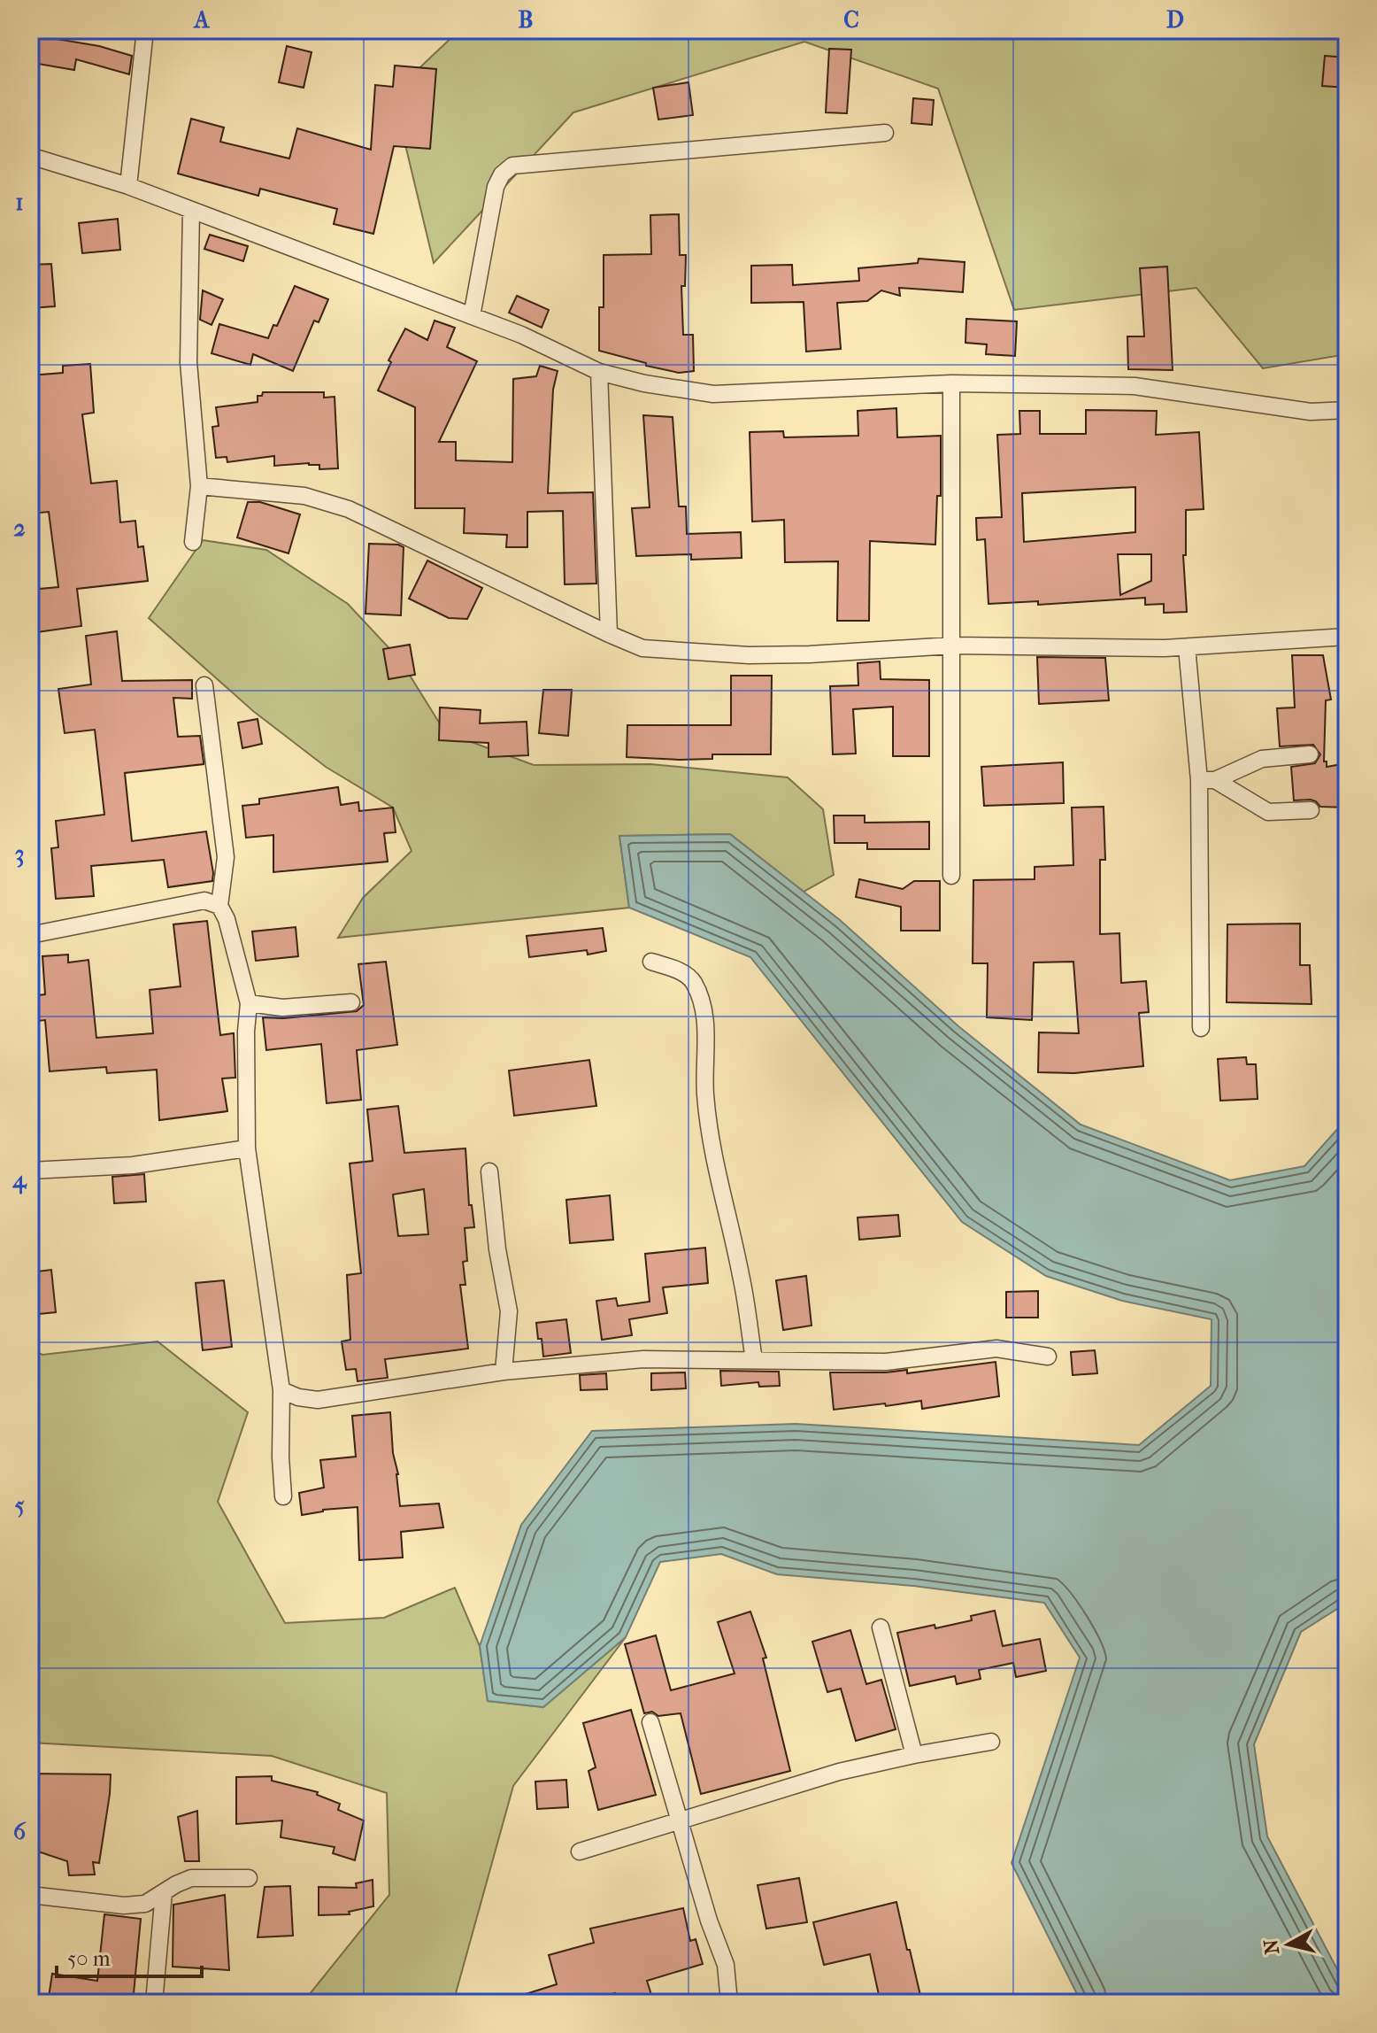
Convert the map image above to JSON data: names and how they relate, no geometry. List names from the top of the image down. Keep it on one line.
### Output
{"scale_bar":"50 m","north":"left","grid":{"columns":["A","B","C","D"],"rows":["1","2","3","4","5","6"]}}
